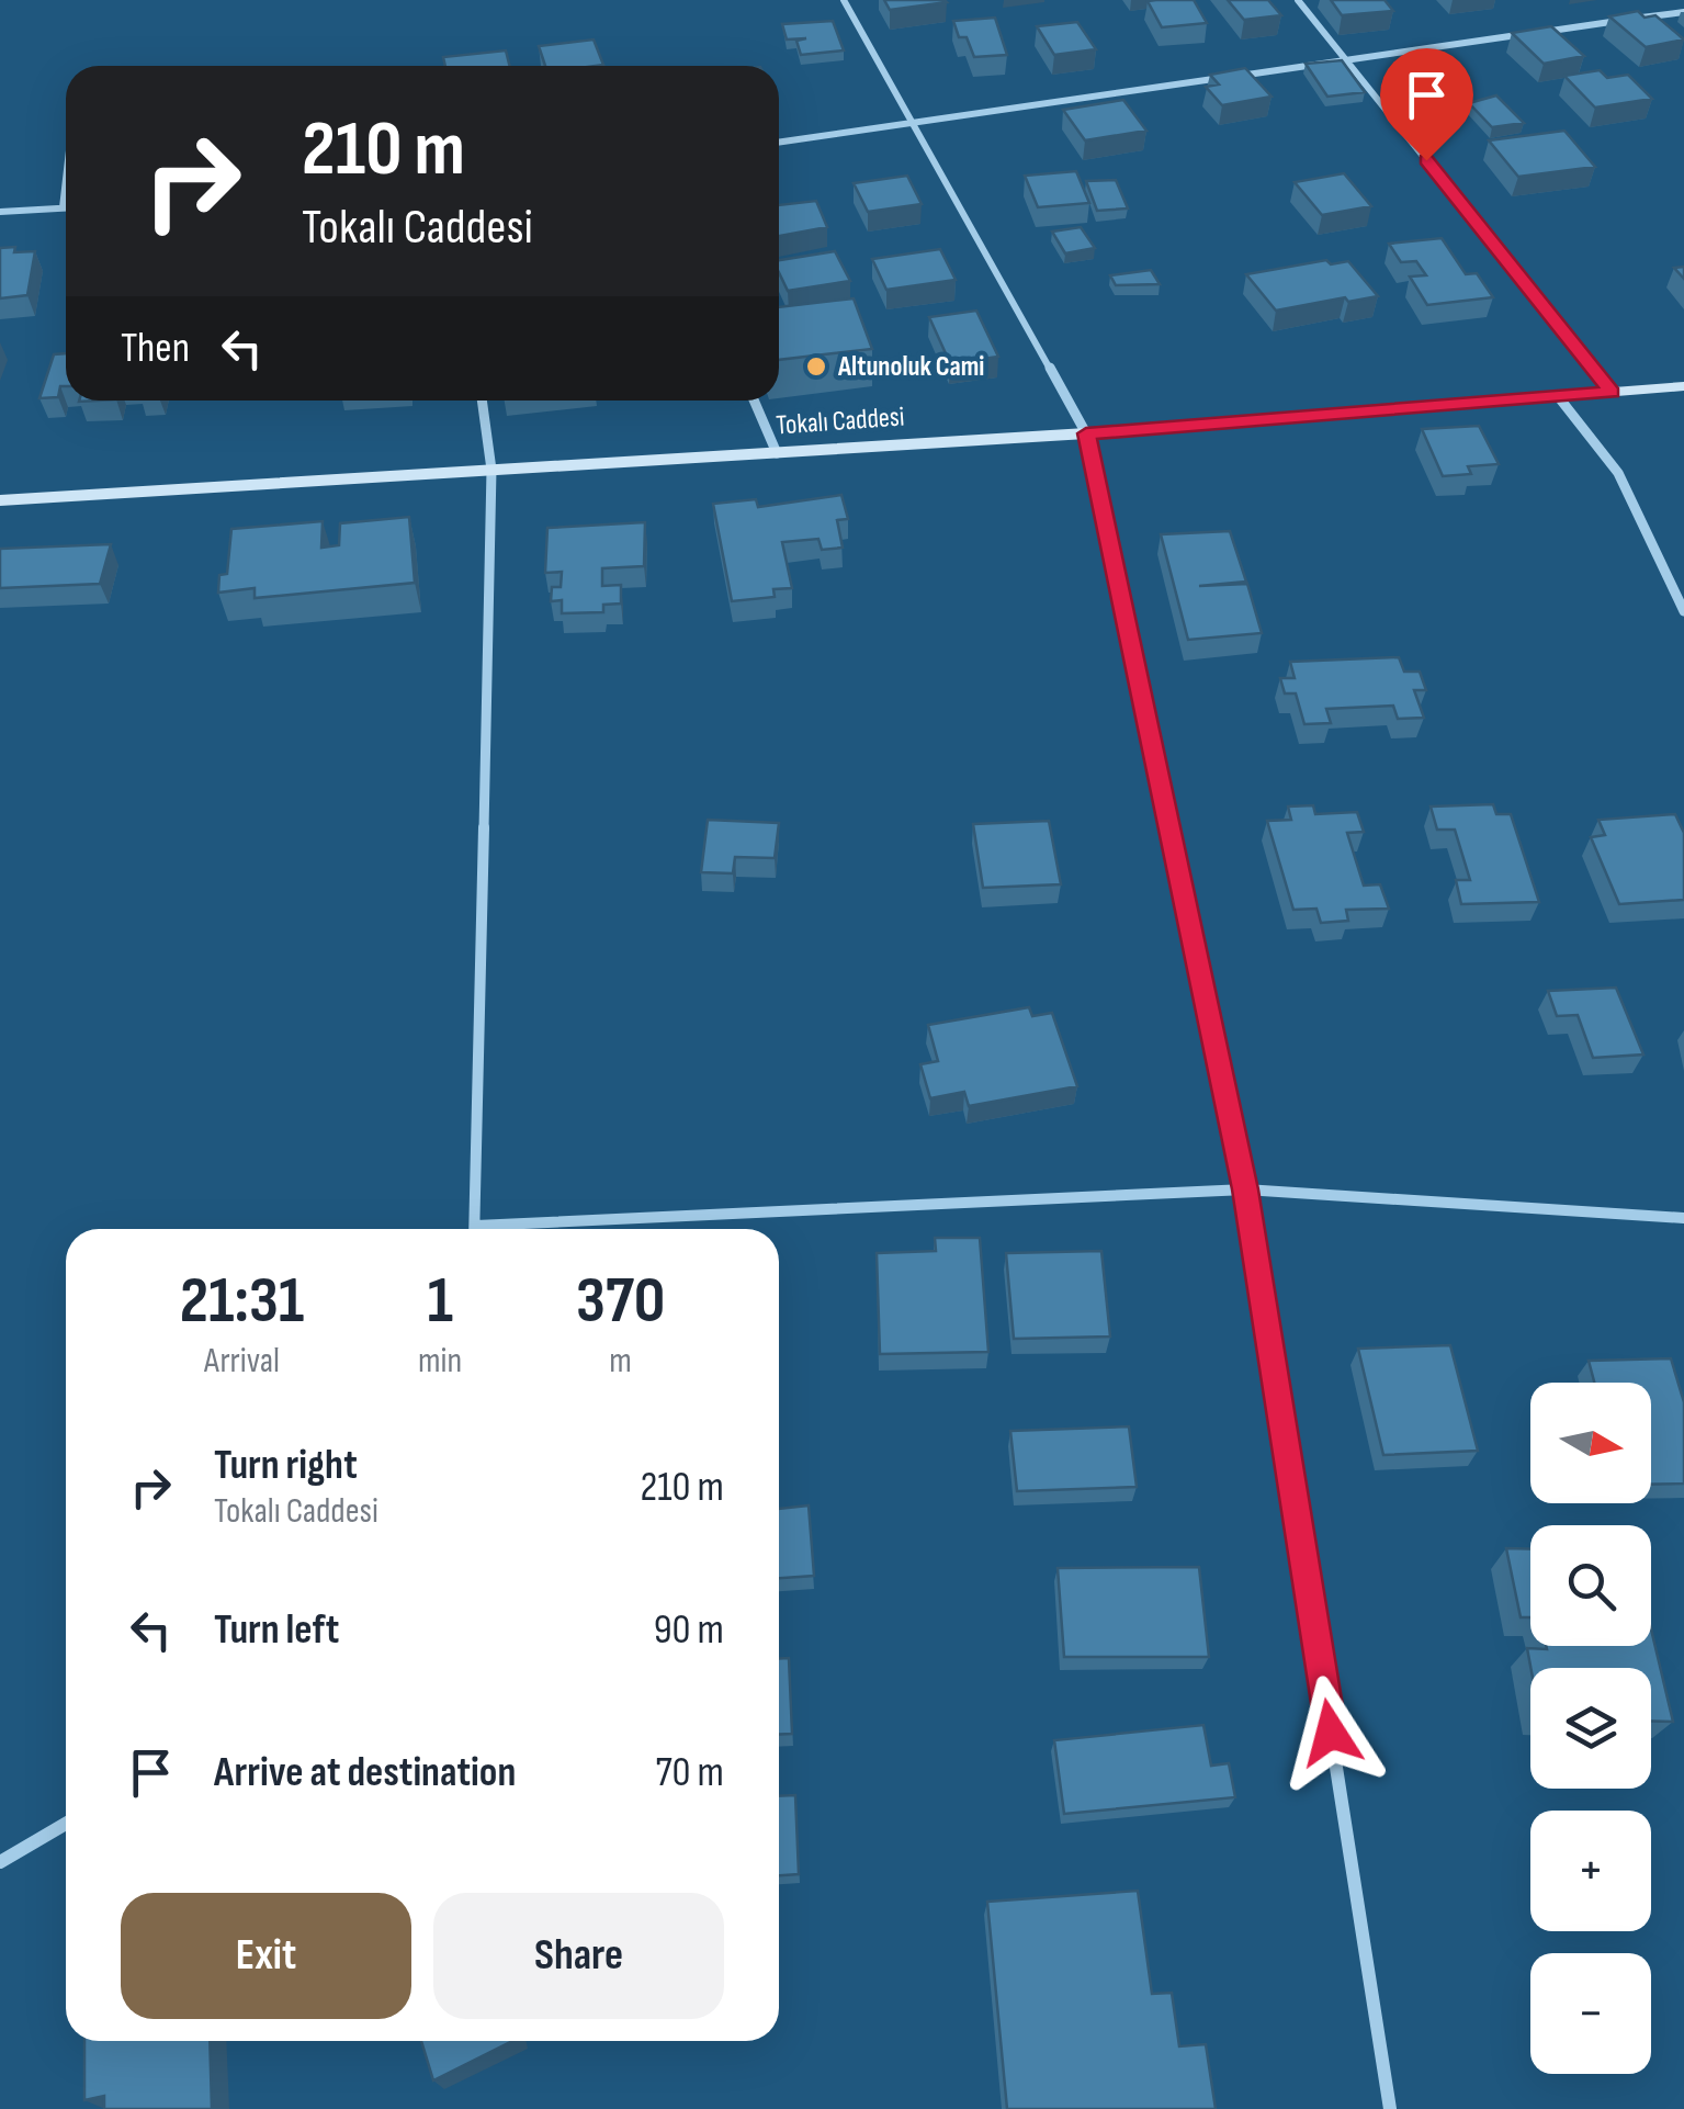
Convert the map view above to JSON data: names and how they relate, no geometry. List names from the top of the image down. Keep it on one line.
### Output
{"streets":{"street":["Tokalı Caddesi"]},"places":["Altunoluk Cami"],"north":"right","page":{"turn":["210 m","Tokalı Caddesi"],"then":"Then","eta":["21:31","Arrival","1","min","370","m"],"map_buttons":["+","−"],"list":[{"name":"Turn right","note":"Tokalı Caddesi","value":"210 m"},{"name":"Turn left","value":"90 m"},{"name":"Arrive at destination","value":"70 m"}],"buttons":["Exit","Share"]}}
